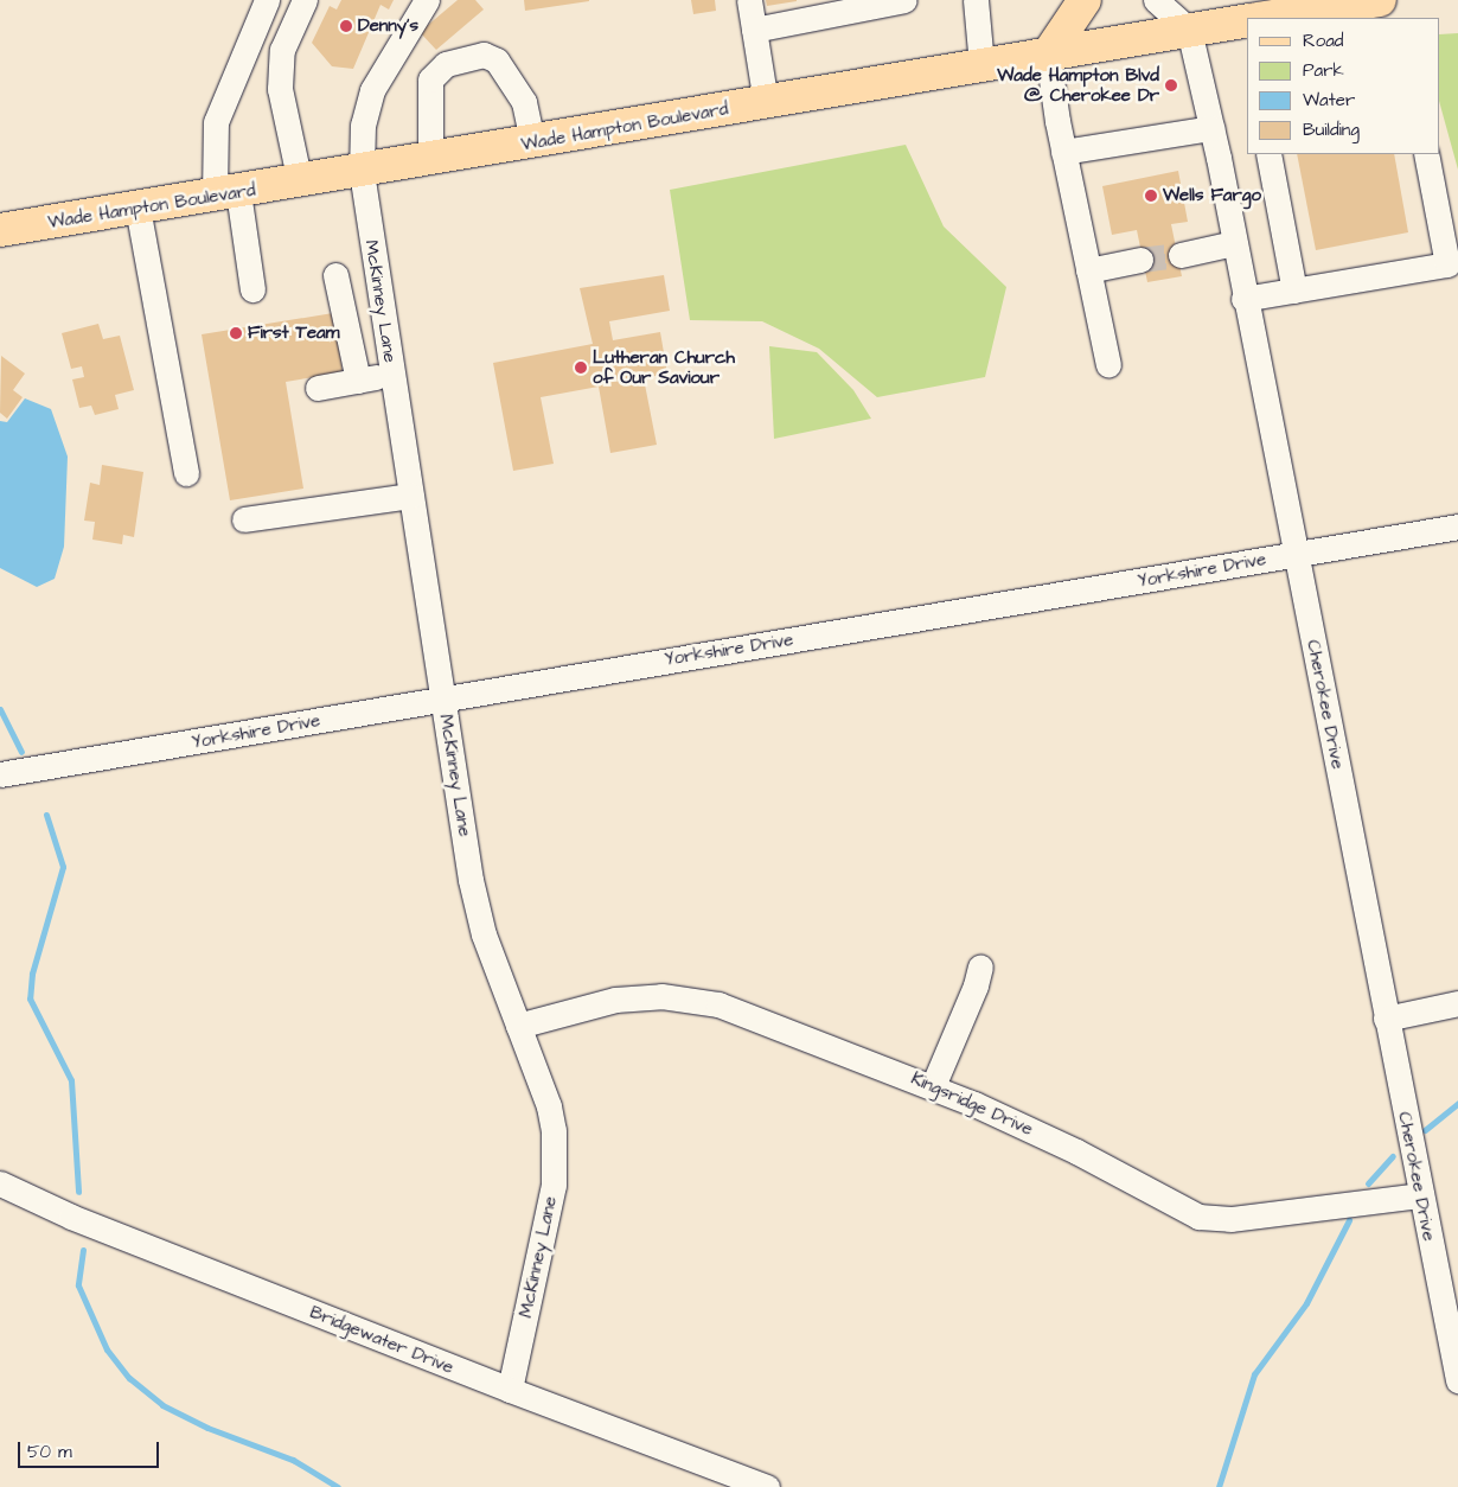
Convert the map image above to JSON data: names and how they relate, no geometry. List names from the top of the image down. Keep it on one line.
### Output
{"streets":{"main road":["Wade Hampton Boulevard"],"street":["McKinney Lane","Yorkshire Drive","Cherokee Drive","Kingsridge Drive","Bridgewater Drive"]},"crossings":[["Wade Hampton Boulevard","McKinney Lane"],["Wade Hampton Boulevard","Cherokee Drive"],["McKinney Lane","Yorkshire Drive"],["McKinney Lane","Kingsridge Drive"],["McKinney Lane","Bridgewater Drive"],["Yorkshire Drive","Cherokee Drive"],["Cherokee Drive","Kingsridge Drive"]],"places":["Denny's","Wade Hampton Blvd @ Cherokee Dr","Wells Fargo","First Team","Lutheran Church of Our Saviour"],"legend":["Road","Park","Water","Building"],"scale_bar":"50 m"}
